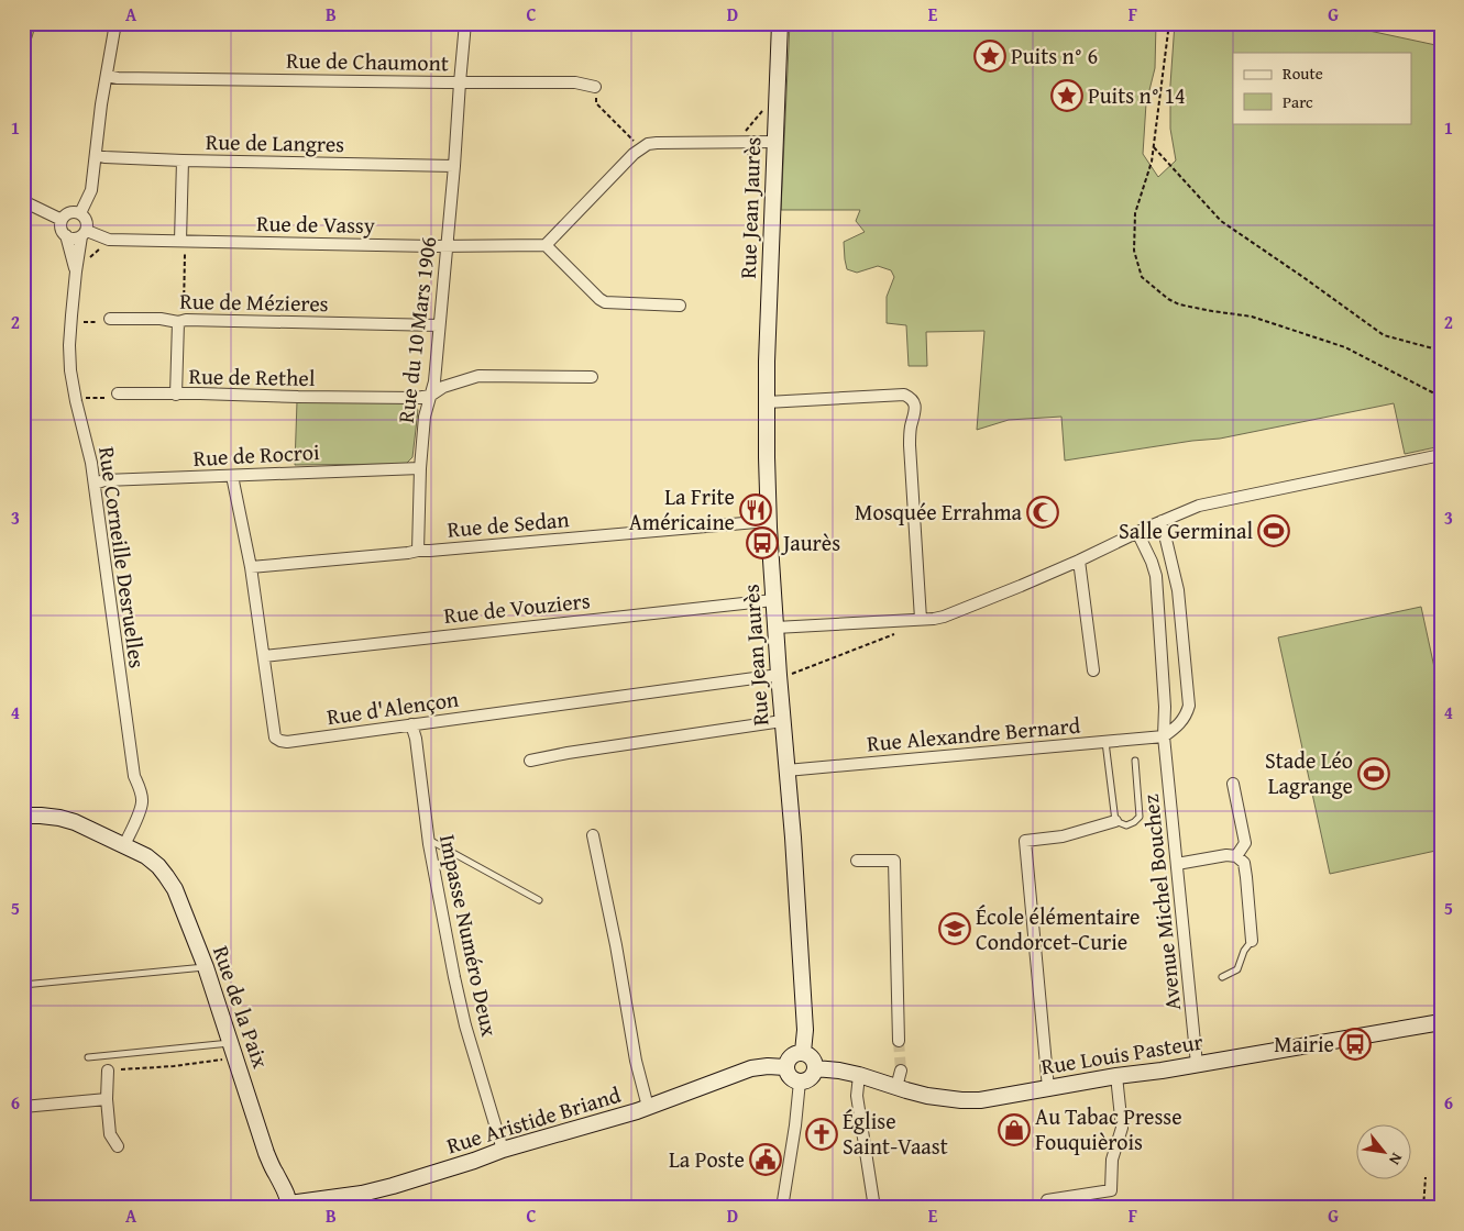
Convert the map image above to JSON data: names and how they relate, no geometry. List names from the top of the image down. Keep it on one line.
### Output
{"streets":{"street":["Rue de Chaumont","Rue de Langres","Rue Jean Jaurès","Rue de Vassy","Rue de Mézieres","Rue du 10 Mars 1906","Rue de Rethel","Rue de Rocroi","Rue de Sedan","Rue Corneille Desruelles","Rue de Vouziers","Rue d'Alençon","Rue Alexandre Bernard","Avenue Michel Bouchez","Impasse Numéro Deux","Rue de la Paix","Rue Louis Pasteur","Rue Aristide Briand"]},"crossings":[["Rue de Chaumont","Rue du 10 Mars 1906"],["Rue de Langres","Rue du 10 Mars 1906"],["Rue Jean Jaurès","Rue de Sedan"],["Rue Jean Jaurès","Rue de Vouziers"],["Rue Jean Jaurès","Rue d'Alençon"],["Rue Jean Jaurès","Rue Alexandre Bernard"],["Rue Jean Jaurès","Rue Louis Pasteur"],["Rue Jean Jaurès","Rue Aristide Briand"],["Rue de Vassy","Rue du 10 Mars 1906"],["Rue de Vassy","Rue Corneille Desruelles"],["Rue de Mézieres","Rue du 10 Mars 1906"],["Rue du 10 Mars 1906","Rue de Rethel"],["Rue du 10 Mars 1906","Rue de Rocroi"],["Rue du 10 Mars 1906","Rue de Sedan"],["Rue de Rocroi","Rue Corneille Desruelles"],["Rue de Rocroi","Rue d'Alençon"],["Rue de Sedan","Rue d'Alençon"],["Rue Corneille Desruelles","Rue de la Paix"],["Rue de Vouziers","Rue d'Alençon"],["Rue d'Alençon","Impasse Numéro Deux"],["Rue Alexandre Bernard","Avenue Michel Bouchez"],["Avenue Michel Bouchez","Rue Louis Pasteur"],["Impasse Numéro Deux","Rue Aristide Briand"],["Rue de la Paix","Rue Aristide Briand"],["Rue Louis Pasteur","Rue Aristide Briand"]],"places":{"place":["Puits n° 6","Puits n° 14"],"restaurant":["La Frite Américaine"],"mosque":["Mosquée Errahma"],"sports":["Salle Germinal","Stade Léo Lagrange"],"bus stop":["Jaurès","Mairie"],"school or university":["École élémentaire Condorcet-Curie"],"shop":["Au Tabac Presse Fouquièrois"],"church":["Église Saint-Vaast"],"public building":["La Poste"]},"legend":["Route","Parc"],"north":"bottom right","grid":{"columns":["A","B","C","D","E","F","G"],"rows":["1","2","3","4","5","6"]}}
